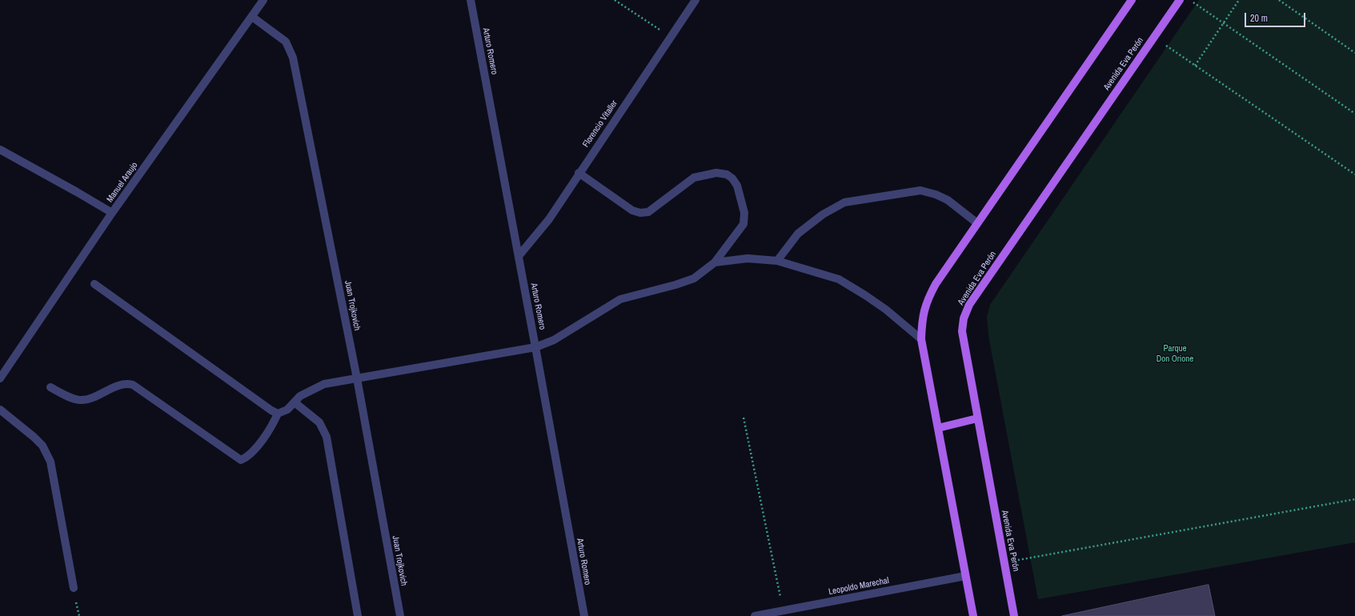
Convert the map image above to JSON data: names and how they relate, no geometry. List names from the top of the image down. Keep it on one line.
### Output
{"streets":{"main road":["Avenida Eva Perón"],"street":["Arturo Romero","Florencio Vitaller","Manuel Araujo","Juan Trojkovich","Leopoldo Marechal"]},"crossings":[["Arturo Romero","Florencio Vitaller"],["Manuel Araujo","Juan Trojkovich"]],"parks":["Parque Don Orione"],"scale_bar":"20 m"}
